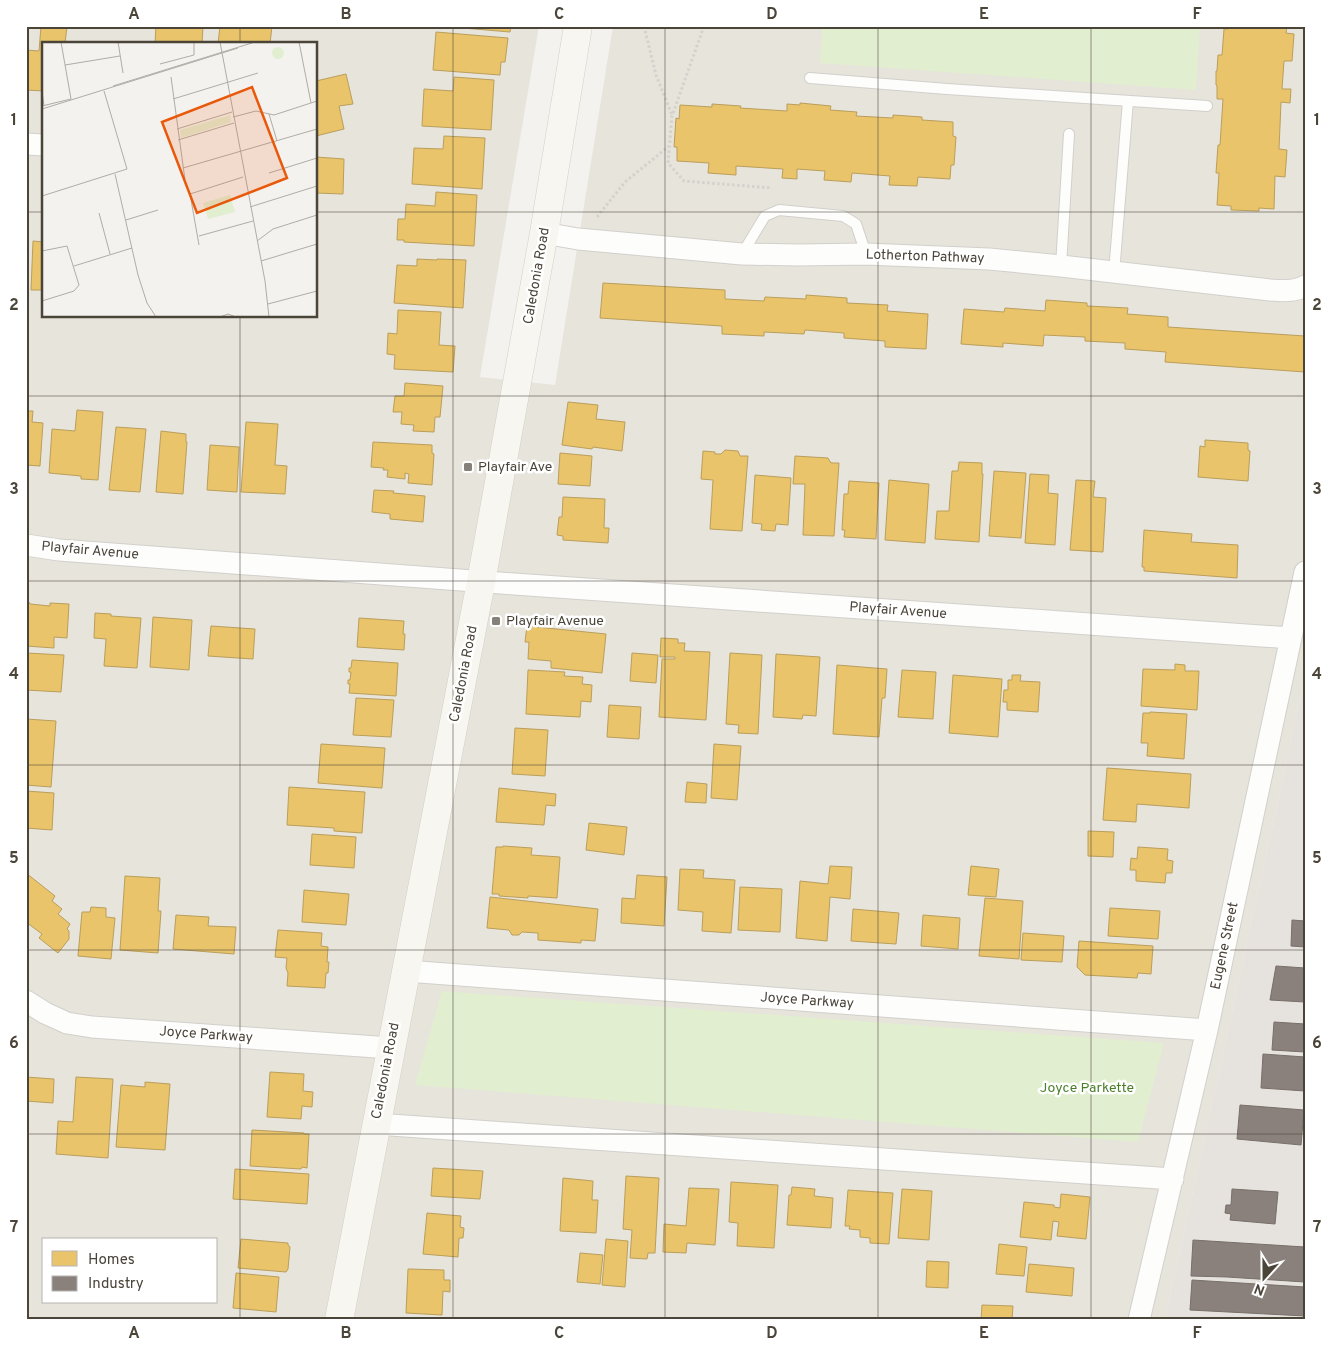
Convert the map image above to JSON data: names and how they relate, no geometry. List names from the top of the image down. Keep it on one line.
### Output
{"streets":{"street":["Lotherton Pathway","Caledonia Road","Playfair Avenue","Eugene Street","Joyce Parkway"]},"crossings":[["Lotherton Pathway","Caledonia Road"],["Caledonia Road","Playfair Avenue"],["Caledonia Road","Joyce Parkway"],["Playfair Avenue","Eugene Street"],["Eugene Street","Joyce Parkway"]],"parks":["Joyce Parkette"],"places":{"transit":["Playfair Ave","Playfair Avenue"]},"legend":["Homes","Industry"],"north":"bottom","grid":{"columns":["A","B","C","D","E","F"],"rows":["1","2","3","4","5","6","7"]}}
